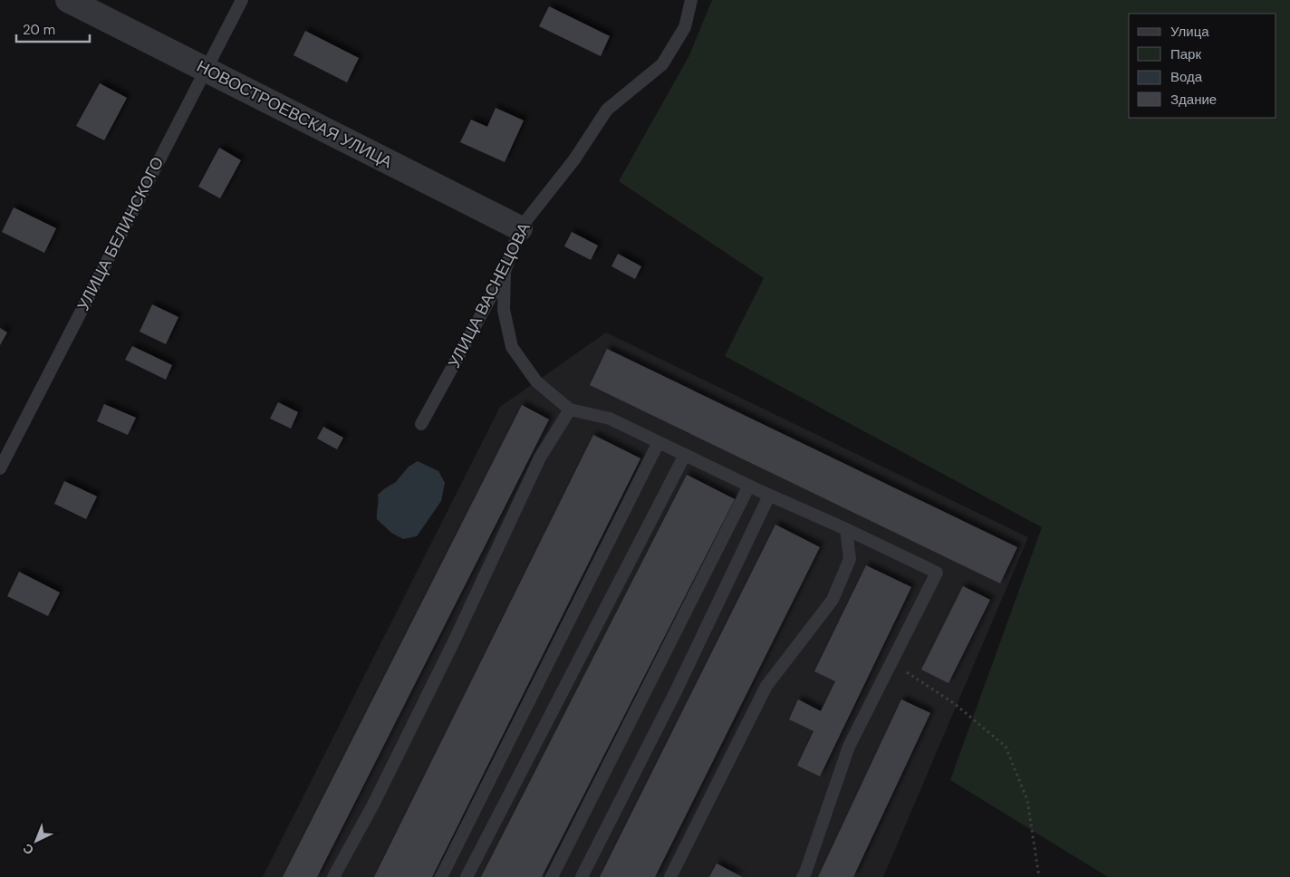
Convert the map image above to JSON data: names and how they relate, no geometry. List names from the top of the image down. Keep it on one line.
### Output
{"streets":{"street":["НОВОСТРОЕВСКАЯ УЛИЦА"],"lane":["УЛИЦА БЕЛИНСКОГО","УЛИЦА ВАСНЕЦОВА"]},"crossings":[["НОВОСТРОЕВСКАЯ УЛИЦА","УЛИЦА БЕЛИНСКОГО"],["НОВОСТРОЕВСКАЯ УЛИЦА","УЛИЦА ВАСНЕЦОВА"]],"legend":["Улица","Парк","Вода","Здание"],"scale_bar":"20 m","north":"bottom left"}
